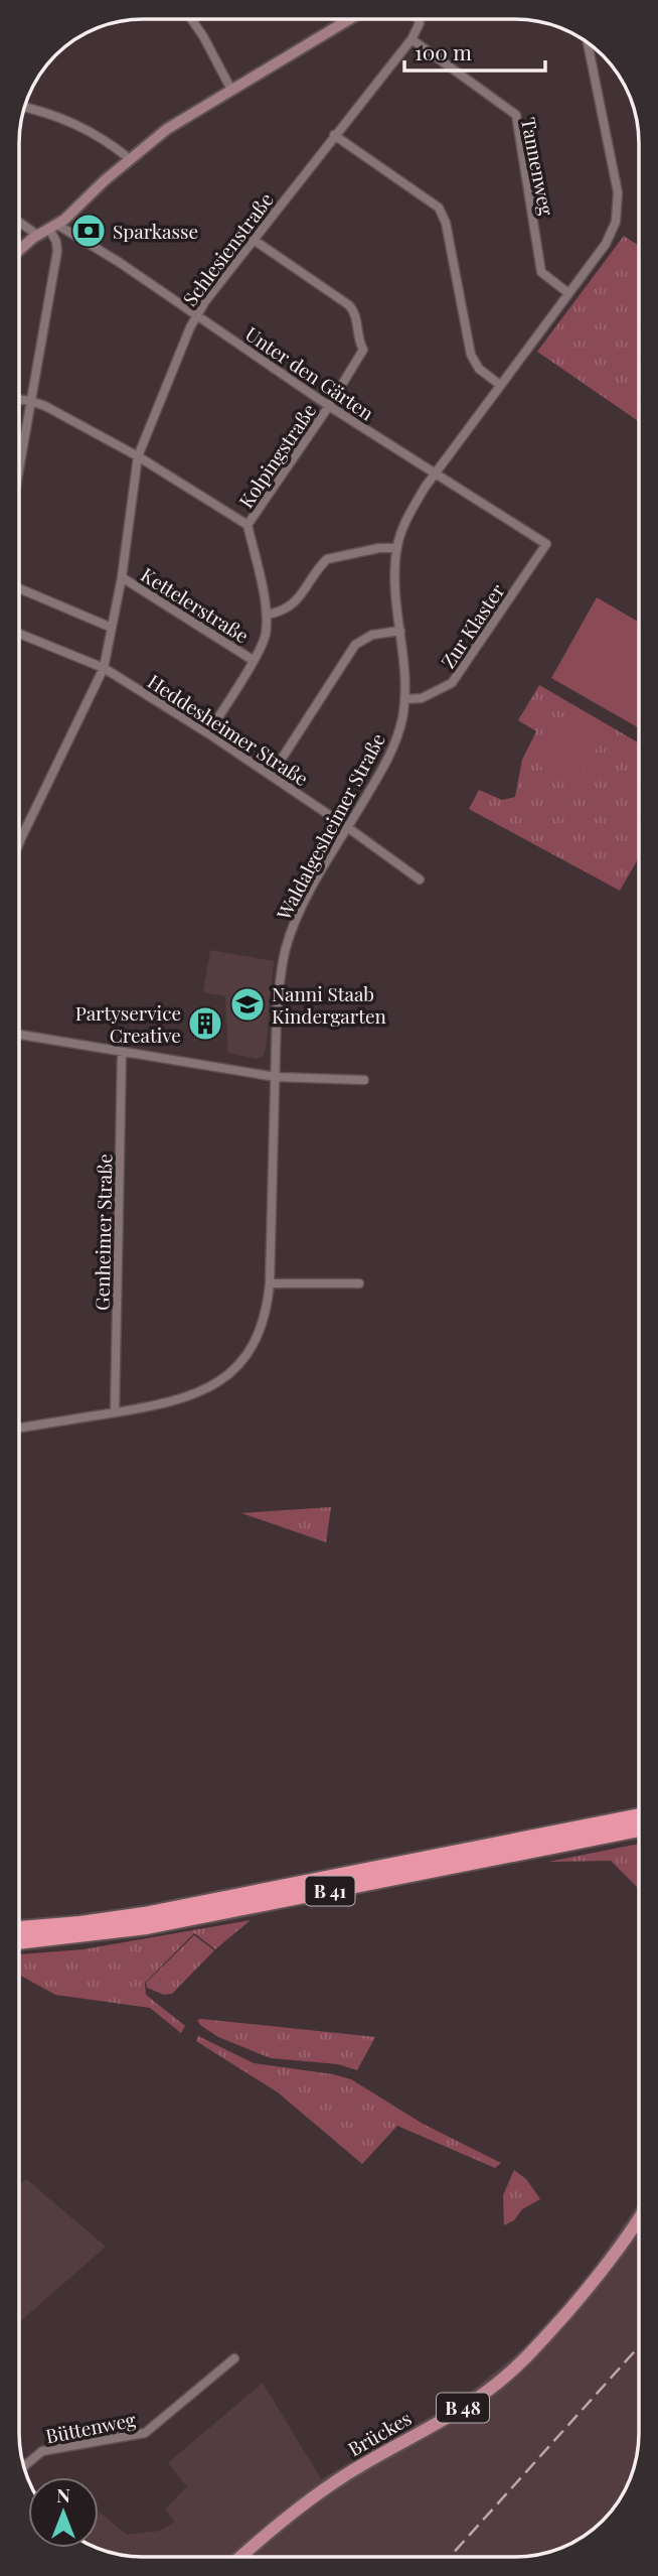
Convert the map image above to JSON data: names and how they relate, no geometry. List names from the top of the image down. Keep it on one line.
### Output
{"streets":{"highway":["B 41"],"main road":["B 48","Brückes"],"street":["Tannenweg","Schlesienstraße","Unter den Gärten","Kolpingstraße","Kettelerstraße","Zur Klaster","Heddesheimer Straße","Waldalgesheimer Straße","Genheimer Straße","Büttenweg"]},"crossings":[["Tannenweg","Schlesienstraße"],["Tannenweg","Waldalgesheimer Straße"],["Schlesienstraße","Unter den Gärten"],["Schlesienstraße","Kolpingstraße"],["Schlesienstraße","Kettelerstraße"],["Schlesienstraße","Heddesheimer Straße"],["Unter den Gärten","Kolpingstraße"],["Unter den Gärten","Zur Klaster"],["Unter den Gärten","Waldalgesheimer Straße"],["Kolpingstraße","Kettelerstraße"],["Kolpingstraße","Heddesheimer Straße"],["Zur Klaster","Waldalgesheimer Straße"],["Heddesheimer Straße","Waldalgesheimer Straße"],["Waldalgesheimer Straße","Genheimer Straße"]],"places":{"bank":["Sparkasse"],"school or university":["Nanni Staab Kindergarten"],"building":["Partyservice Creative"]},"scale_bar":"100 m","north":"top"}
